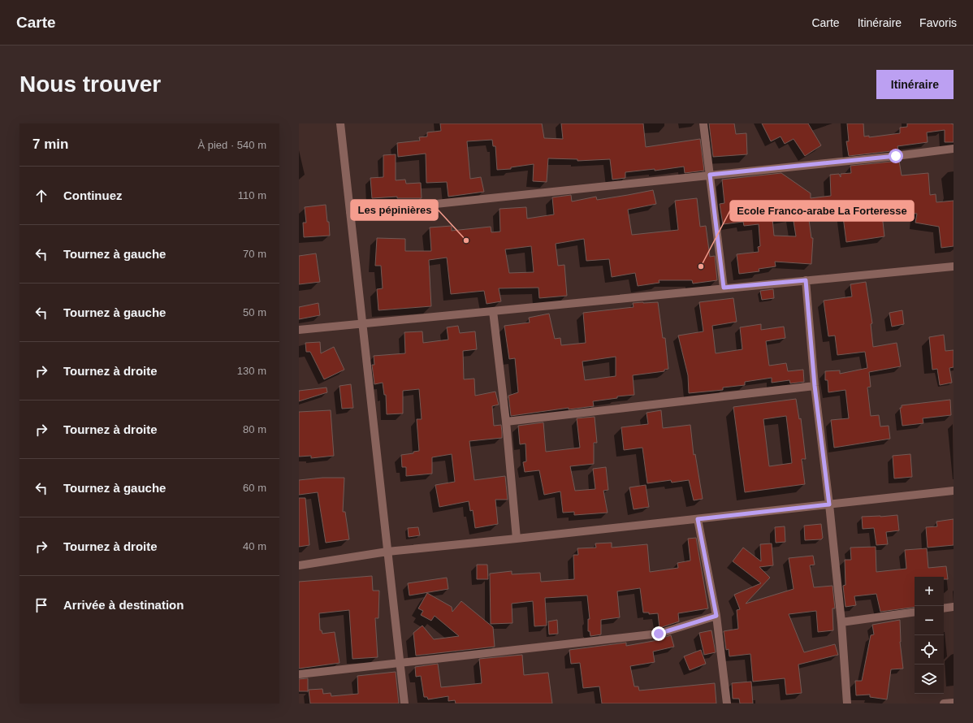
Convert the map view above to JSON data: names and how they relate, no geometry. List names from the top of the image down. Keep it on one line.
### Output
{"places":["Les pépinières","Ecole Franco-arabe La Forteresse"],"page":{"header":"Carte","nav":["Carte","Itinéraire","Favoris"],"buttons":"Itinéraire","title":"Nous trouver","heading":["7 min","À pied · 540 m"],"list":[["Continuez","110 m"],["Tournez à gauche","70 m"],["Tournez à gauche","50 m"],["Tournez à droite","130 m"],["Tournez à droite","80 m"],["Tournez à gauche","60 m"],["Tournez à droite","40 m"],"Arrivée à destination"],"map_buttons":["+","−"]}}
